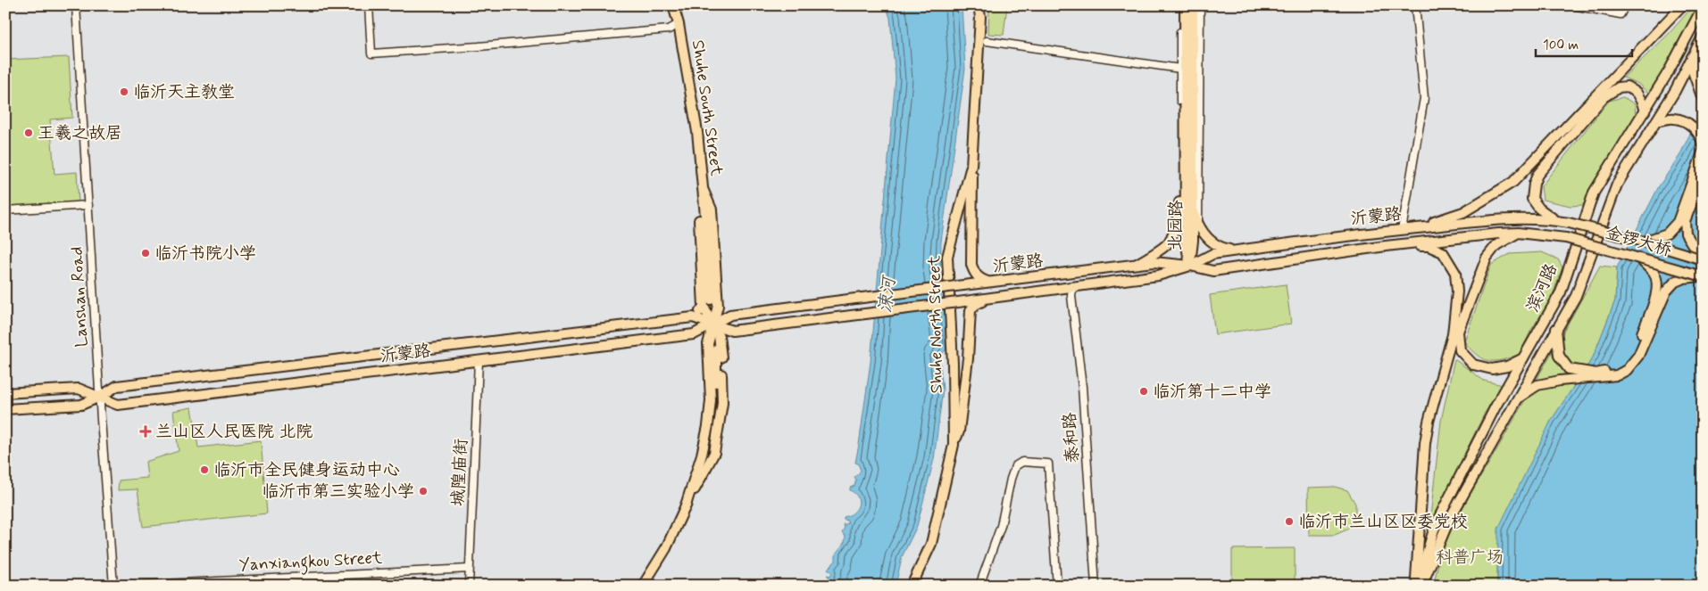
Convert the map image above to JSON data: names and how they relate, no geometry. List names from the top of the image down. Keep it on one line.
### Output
{"streets":{"main road":["Shuhe South Street","沂蒙路","北园路","金锣大桥","滨河路","Shuhe North Street"],"street":["Lanshan Road","泰和路","城隍庙街","Yanxiangkou Street"]},"crossings":[["沂蒙路","北园路"],["沂蒙路","金锣大桥"],["沂蒙路","Lanshan Road"],["沂蒙路","泰和路"],["沂蒙路","城隍庙街"],["城隍庙街","Yanxiangkou Street"]],"water":["涑河"],"parks":["科普广场"],"places":{"other":["临沂天主教堂","王羲之故居","临沂书院小学","临沂第十二中学","临沂市全民健身运动中心","临沂市第三实验小学","临沂市兰山区区委党校"],"health":["兰山区人民医院 北院"]},"scale_bar":"100 m"}
